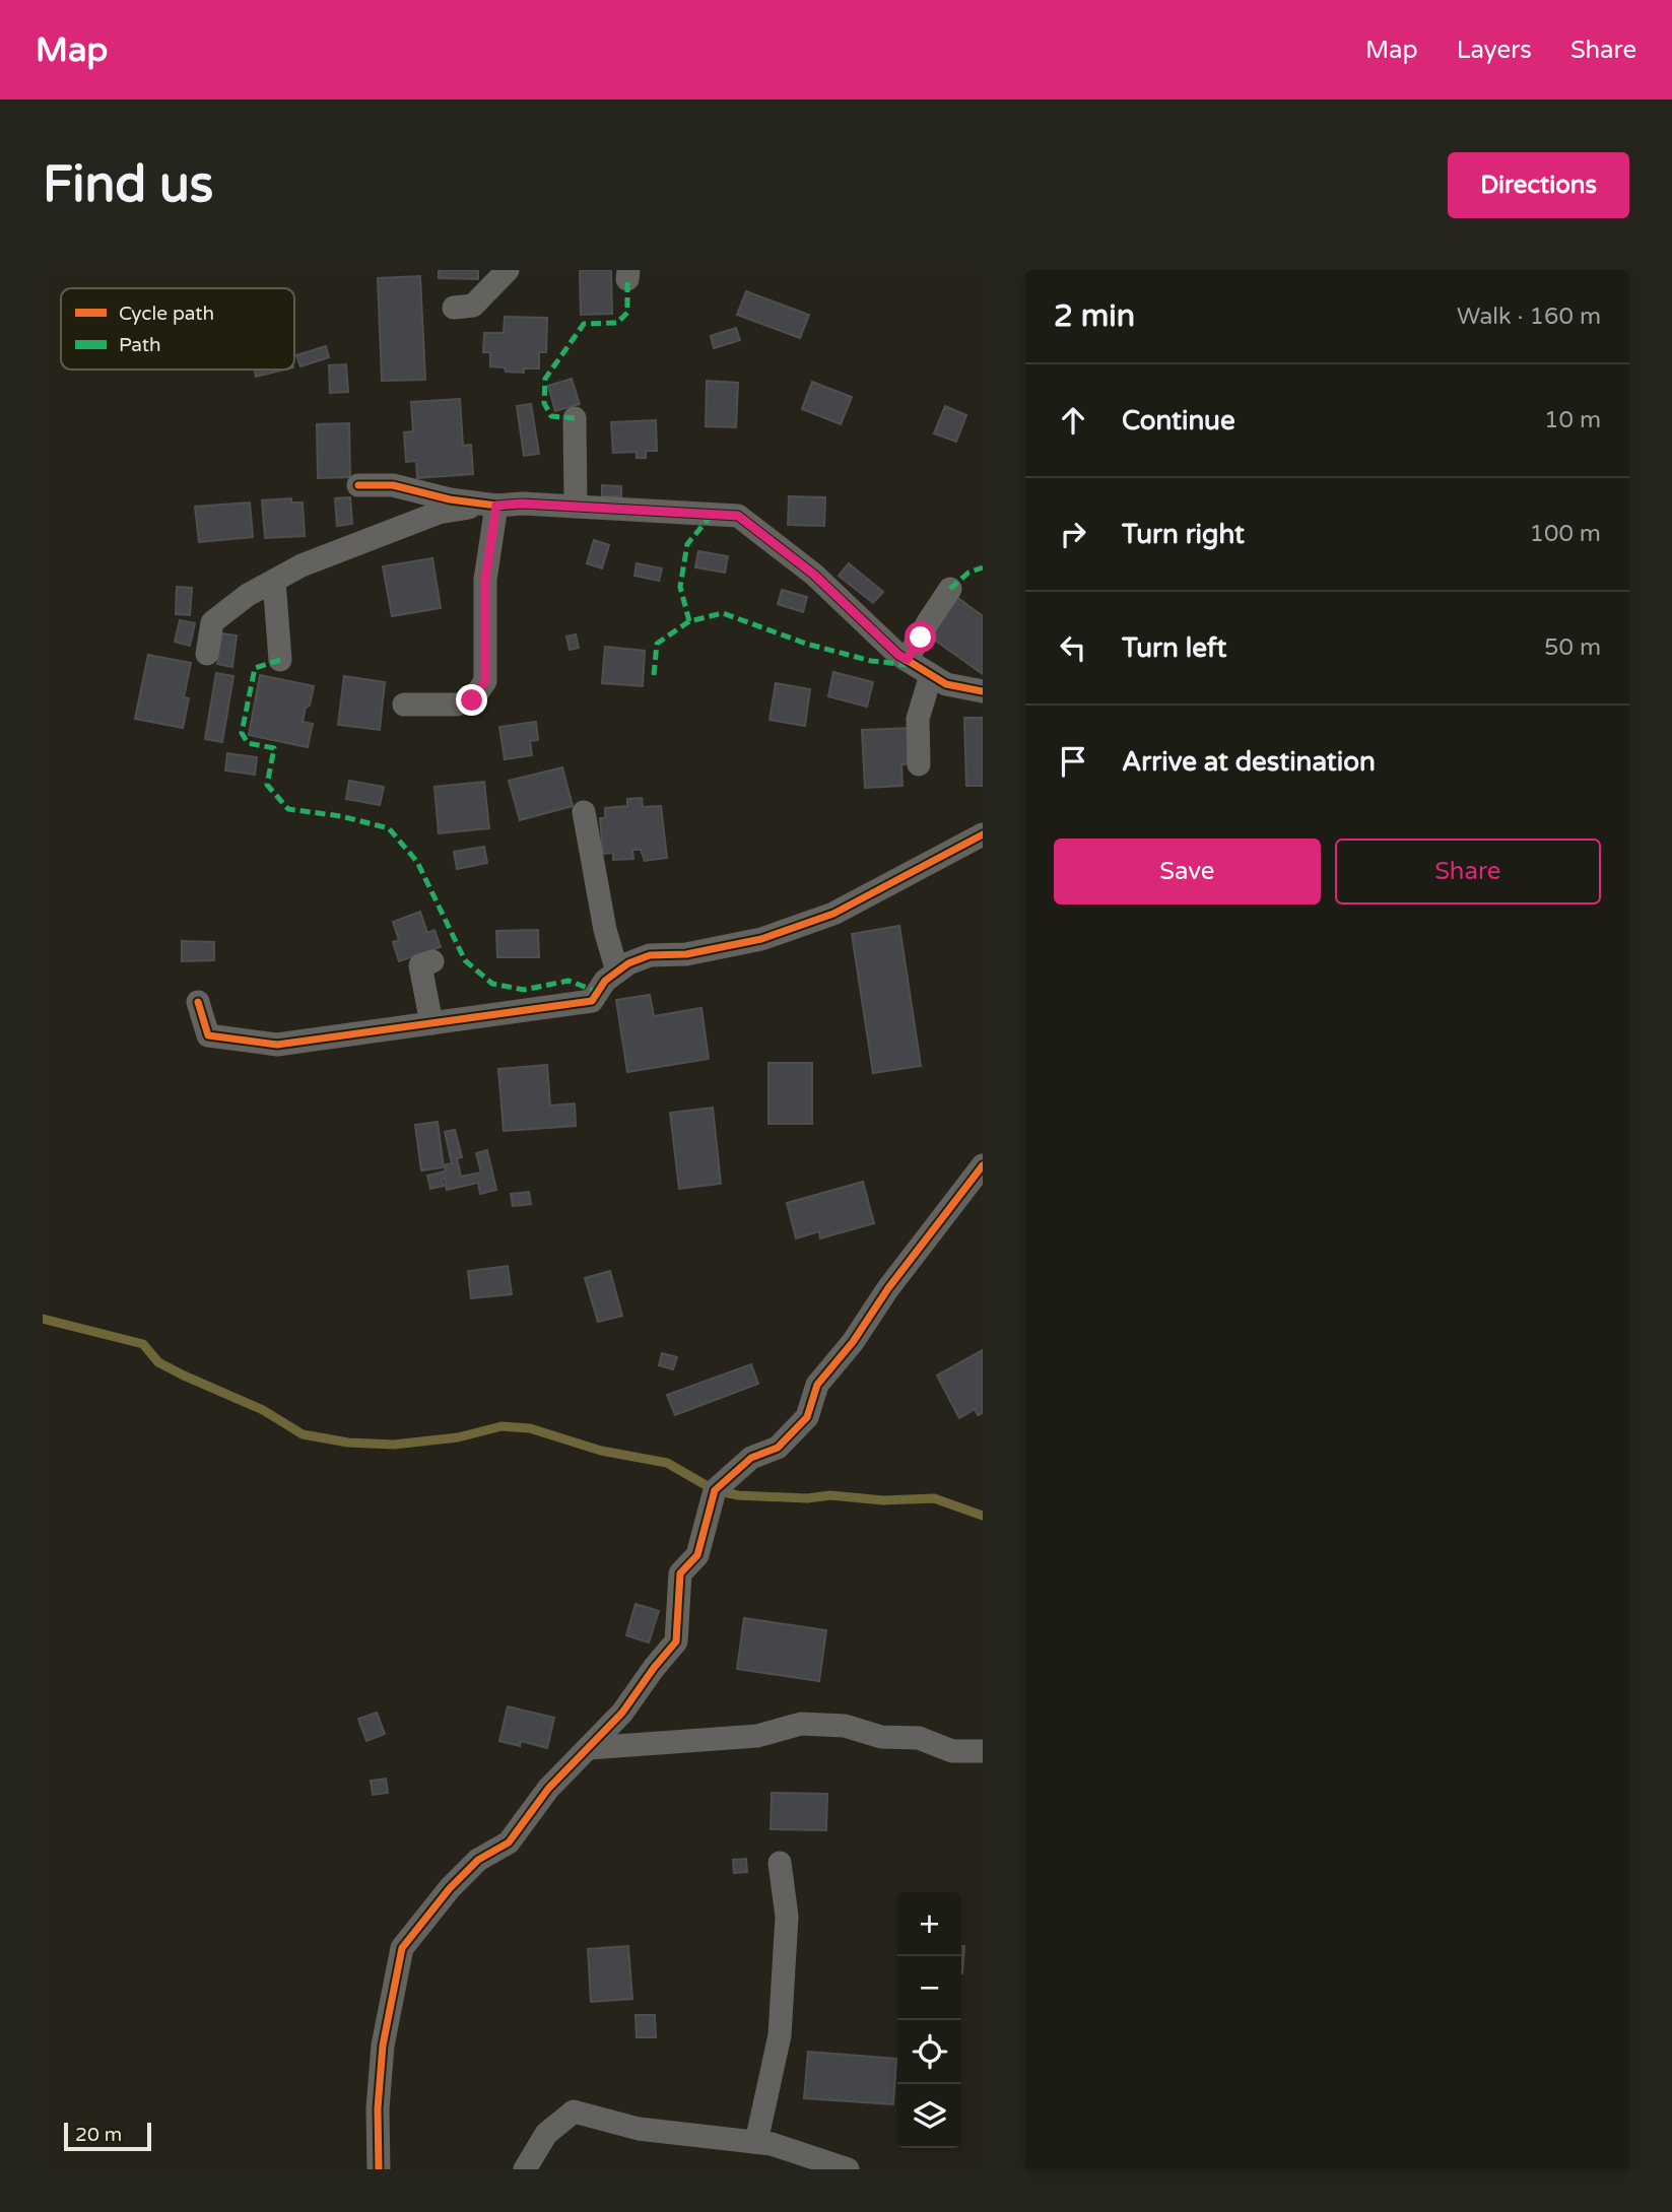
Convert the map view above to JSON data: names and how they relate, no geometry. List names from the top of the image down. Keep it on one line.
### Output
{"legend":["Cycle path","Path"],"scale_bar":"20 m","page":{"header":"Map","nav":["Map","Layers","Share"],"buttons":["Directions",["Save","Share"]],"title":"Find us","heading":["2 min","Walk · 160 m"],"list":[["Continue","10 m"],["Turn right","100 m"],["Turn left","50 m"],"Arrive at destination"],"map_buttons":["+","−"],"scale":"20 m"}}
